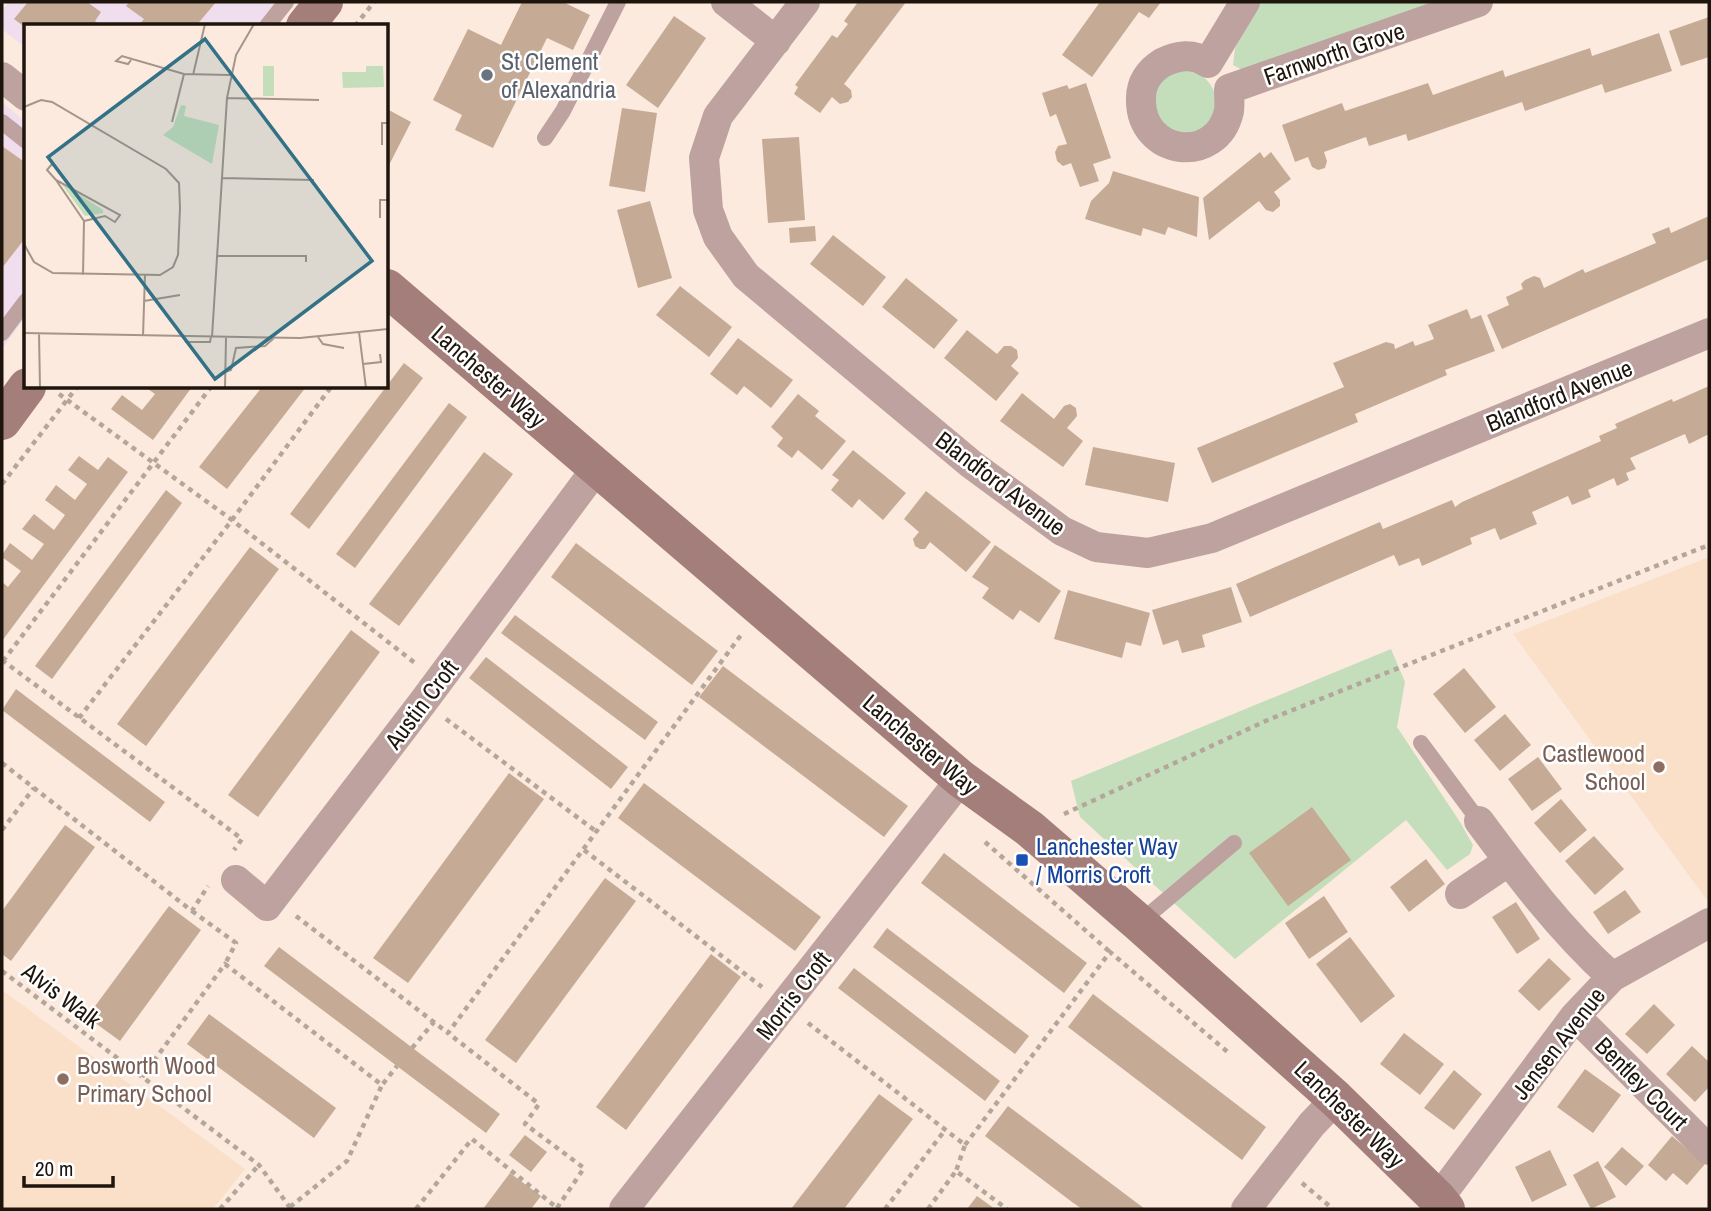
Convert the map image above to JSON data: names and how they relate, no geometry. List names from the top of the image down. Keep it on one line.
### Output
{"streets":{"street":["Farnworth Grove","Lanchester Way","Blandford Avenue","Austin Croft","Morris Croft","Jensen Avenue","Bentley Court"],"path":["Alvis Walk"]},"crossings":[["Lanchester Way","Austin Croft"],["Lanchester Way","Morris Croft"],["Lanchester Way","Jensen Avenue"],["Jensen Avenue","Bentley Court"]],"places":{"other":["St Clement of Alexandria","Castlewood School","Bosworth Wood Primary School"],"transit":["Lanchester Way / Morris Croft"]},"scale_bar":"20 m"}
